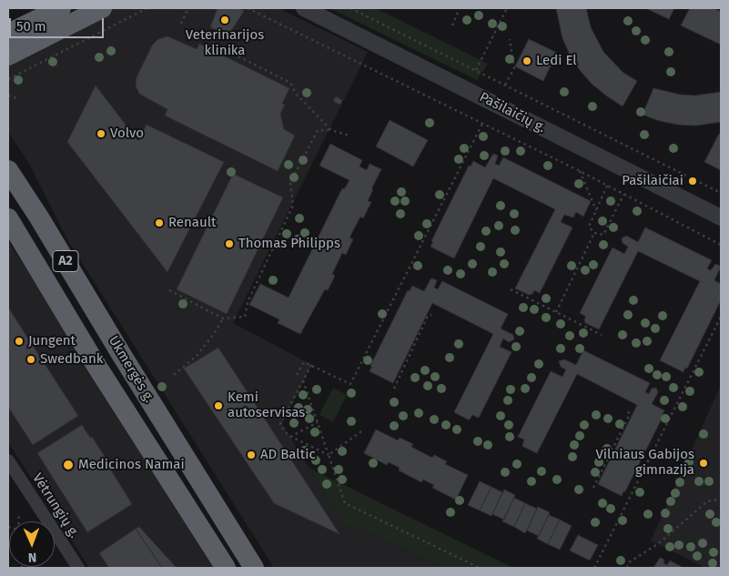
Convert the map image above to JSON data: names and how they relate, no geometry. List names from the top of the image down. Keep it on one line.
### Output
{"streets":{"highway":["A2","Ukmergės g."],"street":["Pašilaičių g.","Vėtrungių g."]},"places":["Veterinarijos klinika","Ledi El","Volvo","Pašilaičiai","Renault","Thomas Philipps","Jungent","Swedbank","Kemi autoservisas","AD Baltic","Vilniaus Gabijos gimnazija","Medicinos Namai"],"scale_bar":"50 m","north":"bottom"}
